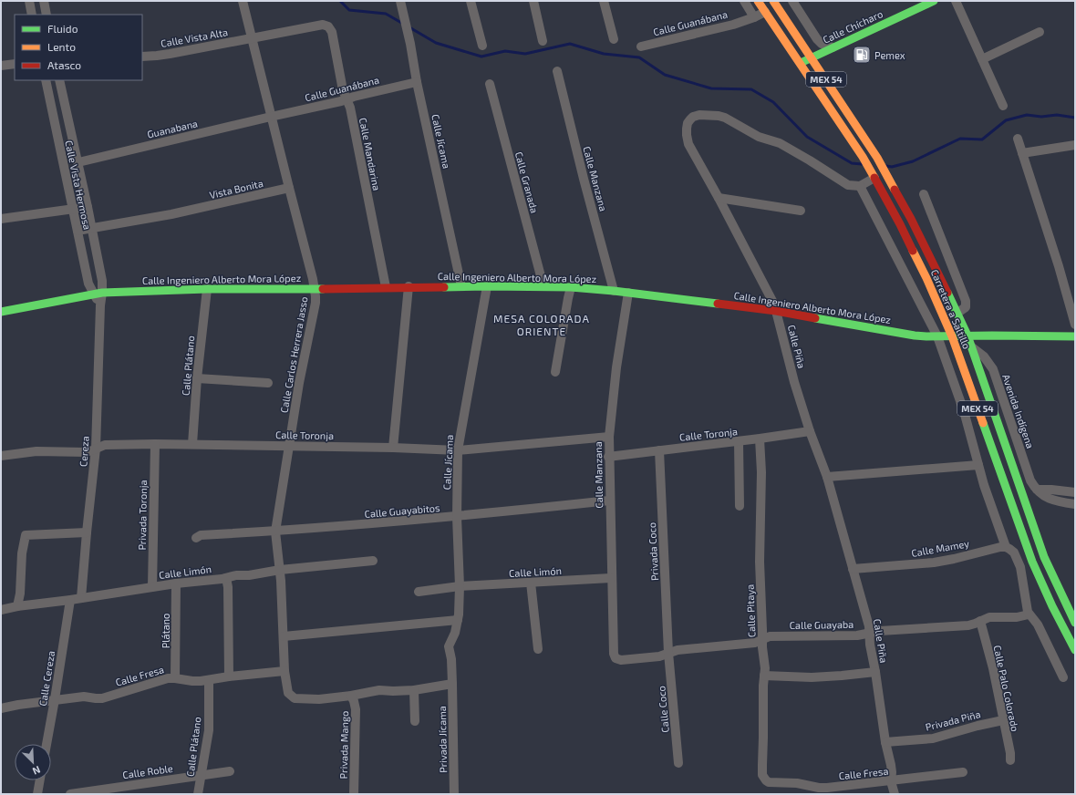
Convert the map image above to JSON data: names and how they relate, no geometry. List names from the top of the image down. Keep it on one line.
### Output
{"streets":{"main road":["Calle Chícharo","MEX 54","Calle Ingeniero Alberto Mora López","Carretera a Saltillo"],"street":["Calle Guanábana","Calle Vista Alta","Guanabana","Calle Jícama","Calle Mandarina","Calle Manzana","Calle Granada","Calle Vista Hermosa","Vista Bonita","Calle Piña","Calle Carlos Herrera Jasso","Calle Plátano","Avenida Indígena","Calle Toronja","Cereza","Calle Guayabitos","Privada Toronja","Calle Mamey","Privada Coco","Calle Limón","Calle Pitaya","Calle Guayaba","Plátano","Calle Fresa","Calle Cereza","Calle Palo Colorado","Calle Coco","Privada Piña","Privada Jícama","Privada Mango","Calle Roble"]},"crossings":[["Calle Guanábana","Guanabana"],["Calle Guanábana","Calle Jícama"],["Calle Guanábana","Calle Mandarina"],["Calle Guanábana","Carretera a Saltillo"],["Calle Guanábana","Calle Carlos Herrera Jasso"],["Calle Chícharo","Carretera a Saltillo"],["Calle Vista Alta","Calle Mandarina"],["Calle Vista Alta","Calle Carlos Herrera Jasso"],["Guanabana","Calle Vista Hermosa"],["Guanabana","Calle Carlos Herrera Jasso"],["Calle Jícama","Calle Ingeniero Alberto Mora López"],["Calle Jícama","Calle Toronja"],["Calle Jícama","Calle Guayabitos"],["Calle Jícama","Calle Limón"],["Calle Jícama","Privada Jícama"],["Calle Mandarina","Calle Ingeniero Alberto Mora López"],["Calle Manzana","Calle Ingeniero Alberto Mora López"],["Calle Manzana","Calle Toronja"],["Calle Manzana","Calle Guayabitos"],["Calle Manzana","Calle Limón"],["Calle Manzana","Calle Guayaba"],["Calle Granada","Calle Ingeniero Alberto Mora López"],["Calle Vista Hermosa","Vista Bonita"],["Calle Vista Hermosa","Calle Ingeniero Alberto Mora López"],["Calle Vista Hermosa","Cereza"],["Vista Bonita","Calle Carlos Herrera Jasso"],["Calle Ingeniero Alberto Mora López","Carretera a Saltillo"],["Calle Ingeniero Alberto Mora López","Calle Piña"],["Calle Ingeniero Alberto Mora López","Calle Carlos Herrera Jasso"],["Calle Ingeniero Alberto Mora López","Calle Plátano"],["Calle Ingeniero Alberto Mora López","Cereza"],["Carretera a Saltillo","Avenida Indígena"],["Calle Piña","Calle Toronja"],["Calle Piña","Calle Mamey"],["Calle Piña","Calle Guayaba"],["Calle Piña","Calle Fresa"],["Calle Piña","Privada Piña"],["Calle Carlos Herrera Jasso","Calle Toronja"],["Calle Carlos Herrera Jasso","Calle Guayabitos"],["Calle Carlos Herrera Jasso","Calle Limón"],["Calle Carlos Herrera Jasso","Calle Fresa"],["Calle Carlos Herrera Jasso","Privada Mango"],["Calle Plátano","Calle Toronja"],["Calle Plátano","Calle Fresa"],["Calle Plátano","Calle Roble"],["Calle Toronja","Cereza"],["Calle Toronja","Privada Toronja"],["Calle Toronja","Privada Coco"],["Calle Toronja","Calle Pitaya"],["Cereza","Calle Limón"],["Privada Toronja","Calle Limón"],["Privada Coco","Calle Guayaba"],["Privada Coco","Calle Coco"],["Calle Limón","Plátano"],["Calle Limón","Calle Cereza"],["Calle Pitaya","Calle Guayaba"],["Calle Pitaya","Calle Fresa"],["Calle Guayaba","Calle Palo Colorado"],["Calle Guayaba","Calle Coco"],["Plátano","Calle Fresa"],["Calle Fresa","Calle Cereza"],["Calle Palo Colorado","Privada Piña"]],"districts":["MESA COLORADA ORIENTE"],"places":{"fuel station":["Pemex"]},"legend":["Fluido","Lento","Atasco"],"north":"bottom right"}
